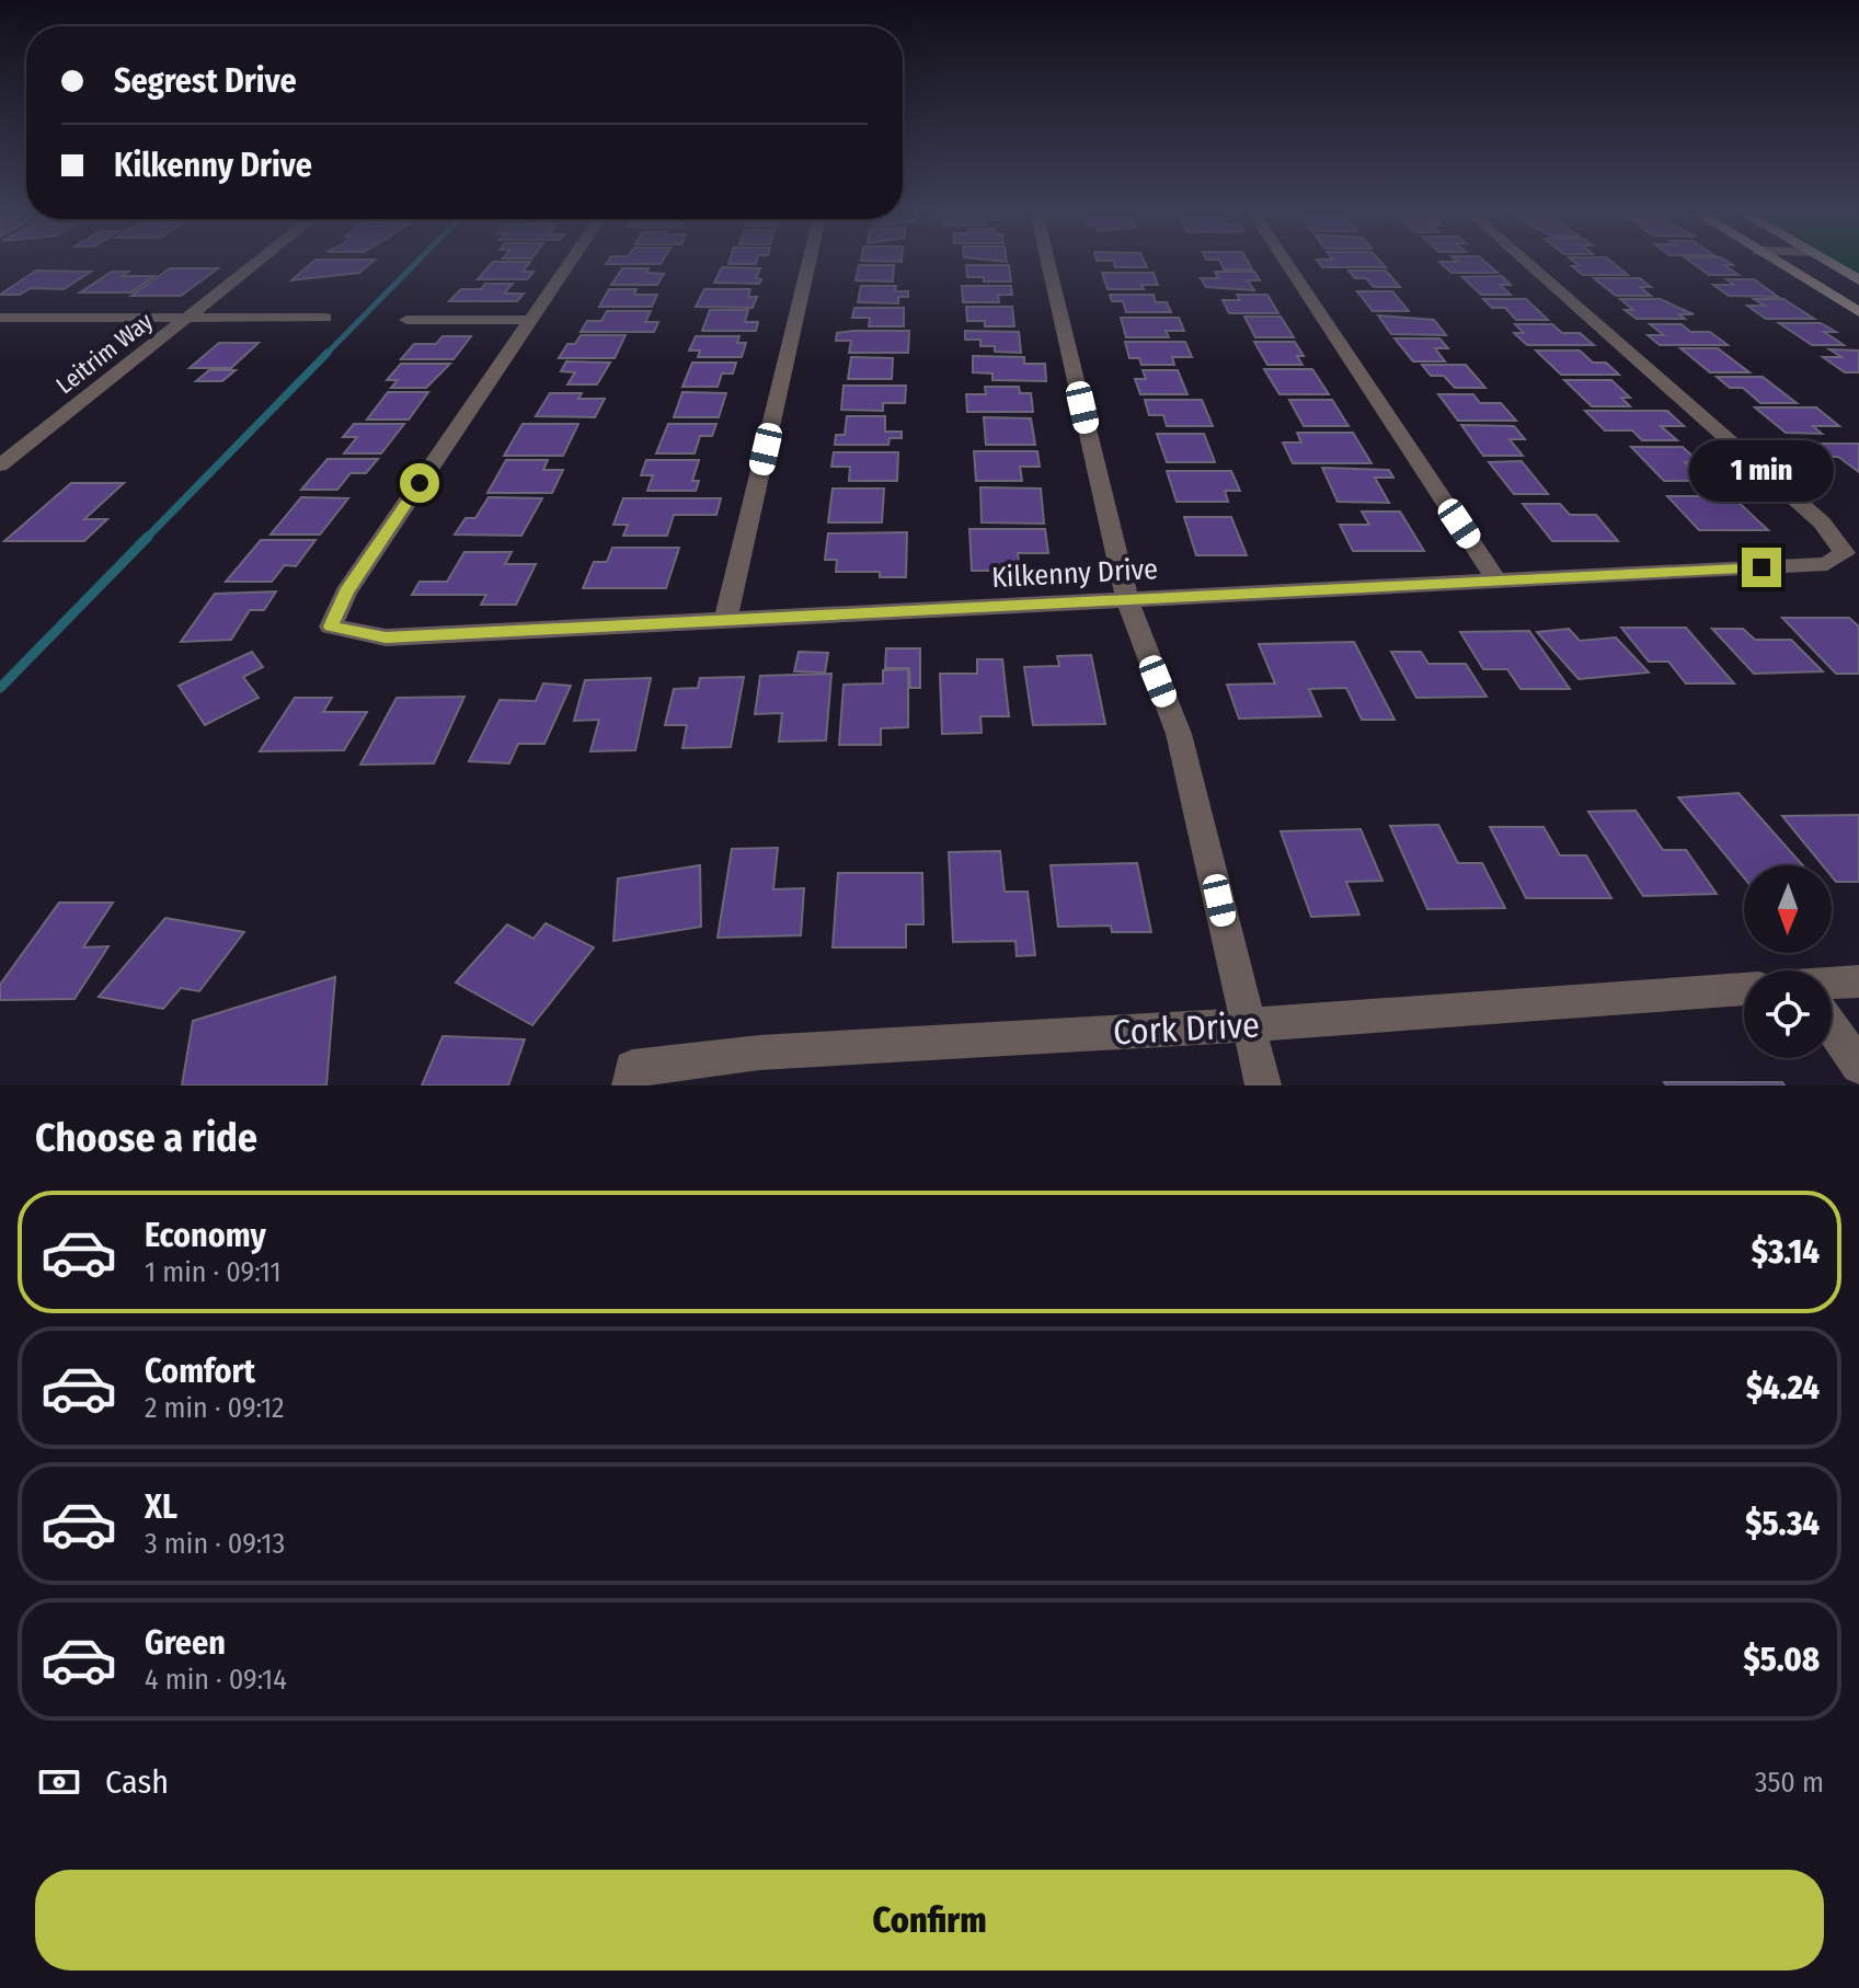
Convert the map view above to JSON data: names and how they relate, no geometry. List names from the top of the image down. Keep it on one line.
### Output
{"streets":{"street":["Leitrim Way","Kilkenny Drive","Cork Drive"]},"north":"bottom","page":{"banner":["Segrest Drive","Kilkenny Drive"],"bubble":"1 min","heading":"Choose a ride","list":[{"name":"Economy","note":"1 min · 09:11","value":"$3.14"},{"name":"Comfort","note":"2 min · 09:12","value":"$4.24"},{"name":"XL","note":"3 min · 09:13","value":"$5.34"},{"name":"Green","note":"4 min · 09:14","value":"$5.08"}],"pay":["Cash","350 m"],"buttons":"Confirm"}}
